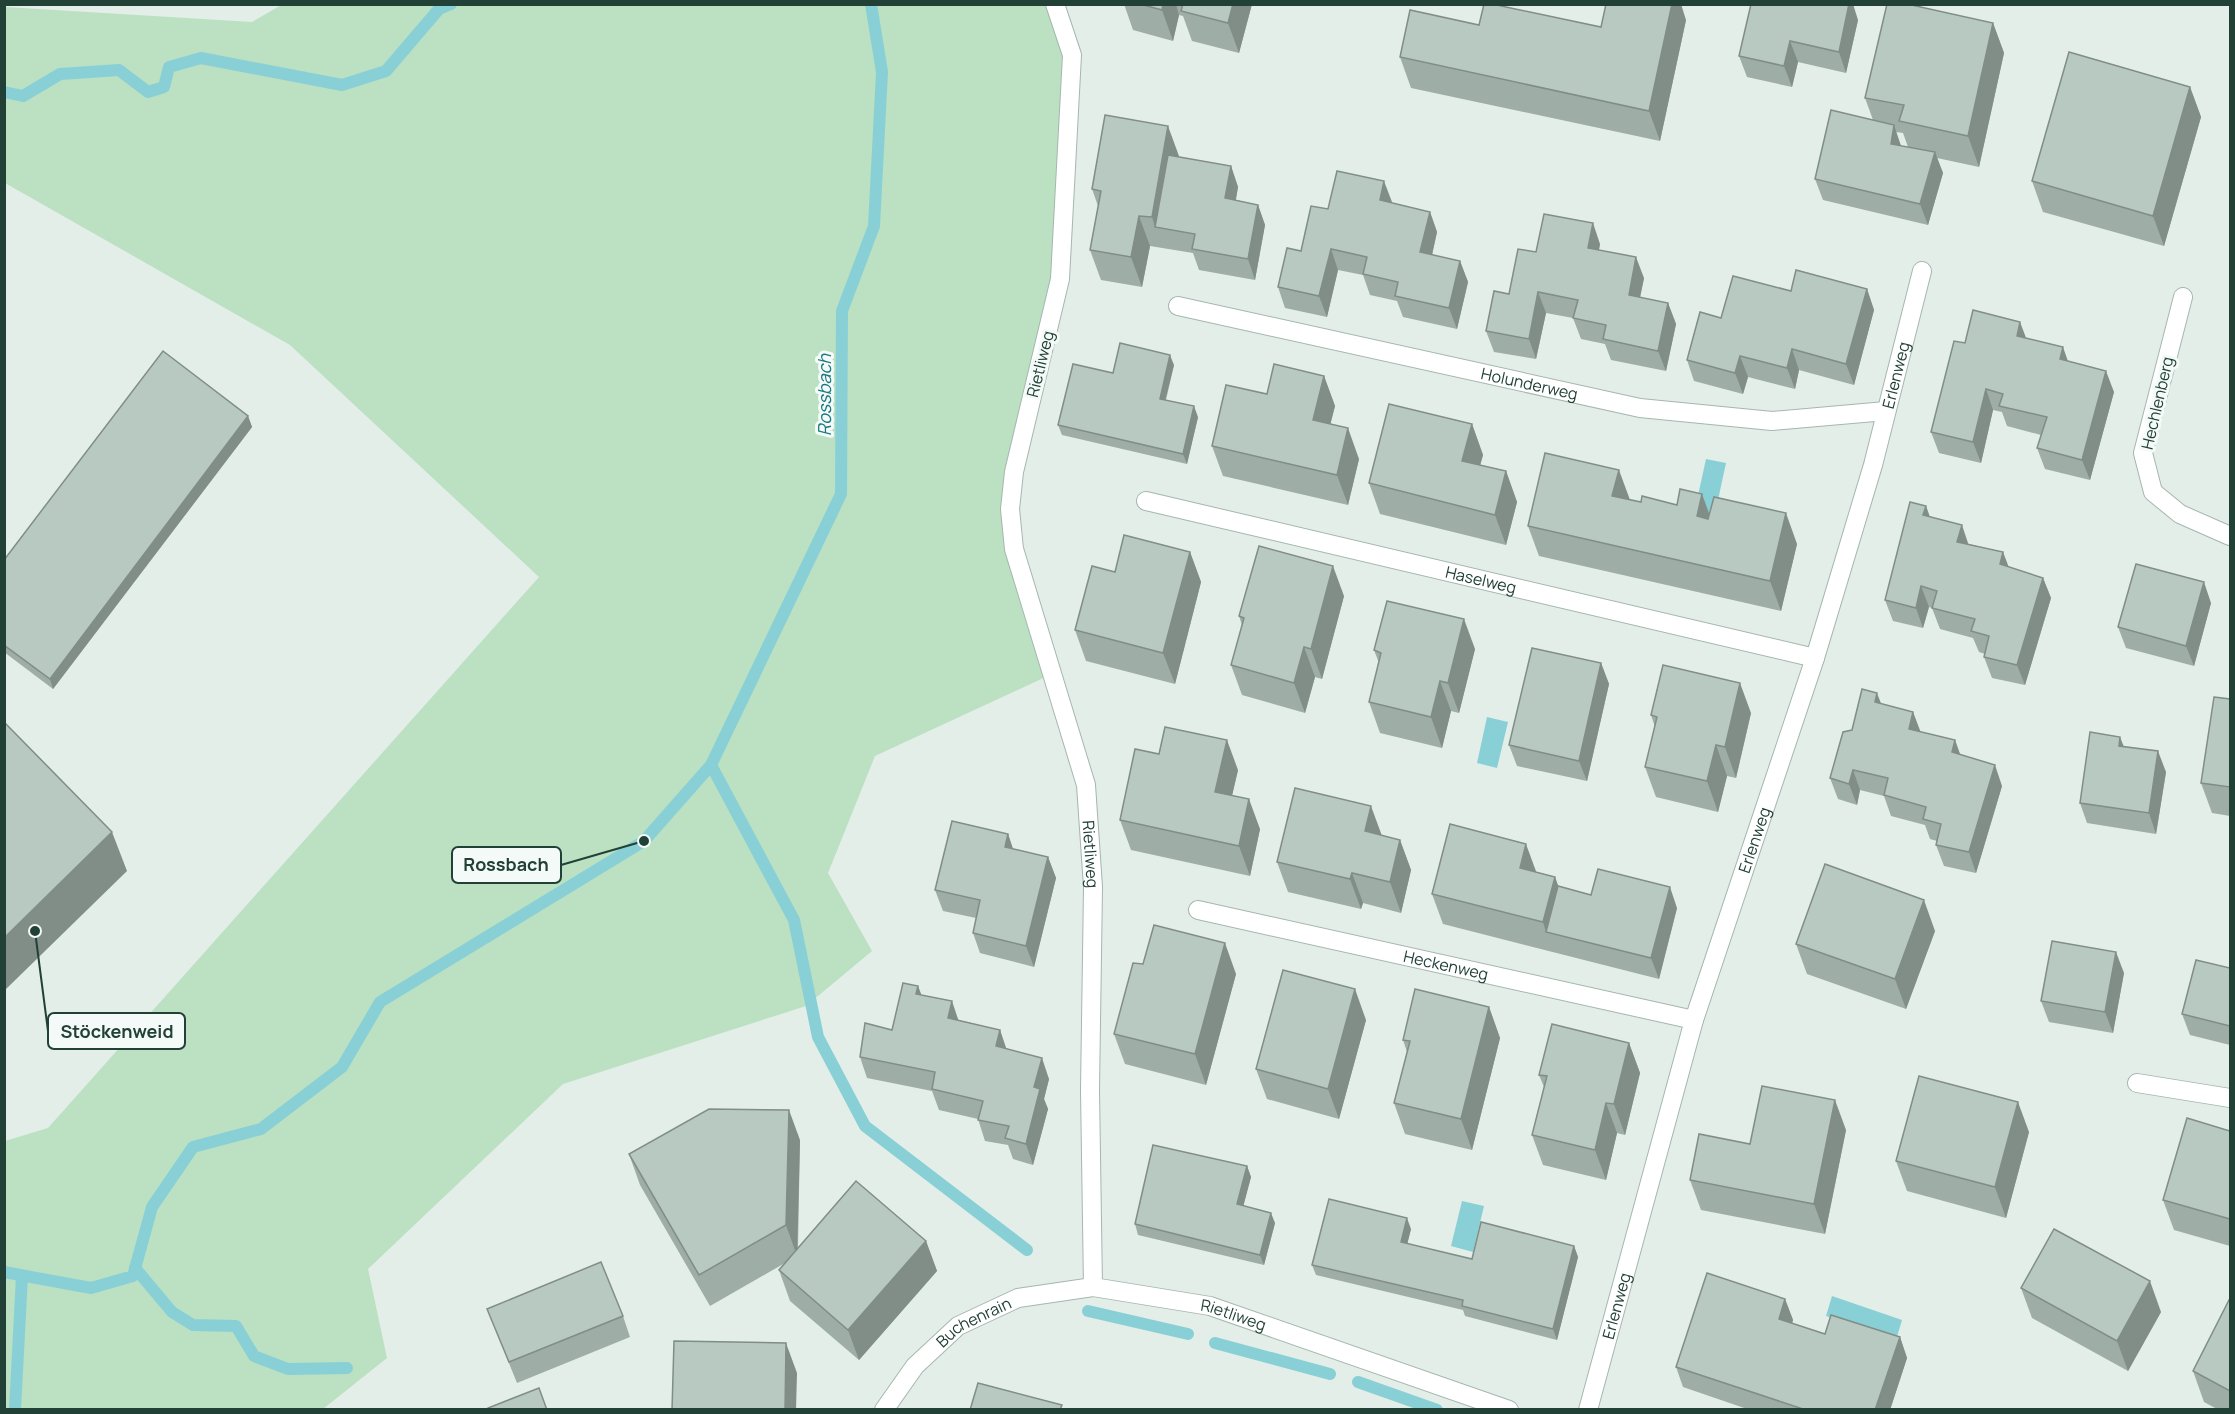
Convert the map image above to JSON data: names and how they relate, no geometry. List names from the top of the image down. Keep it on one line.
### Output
{"streets":{"street":["Rietliweg","Erlenweg","Holunderweg","Hechlenberg","Haselweg","Heckenweg","Buchenrain"]},"crossings":[["Rietliweg","Buchenrain"],["Erlenweg","Holunderweg"],["Erlenweg","Haselweg"],["Erlenweg","Heckenweg"]],"water":["Rossbach"],"places":["Rossbach","Stöckenweid"]}
